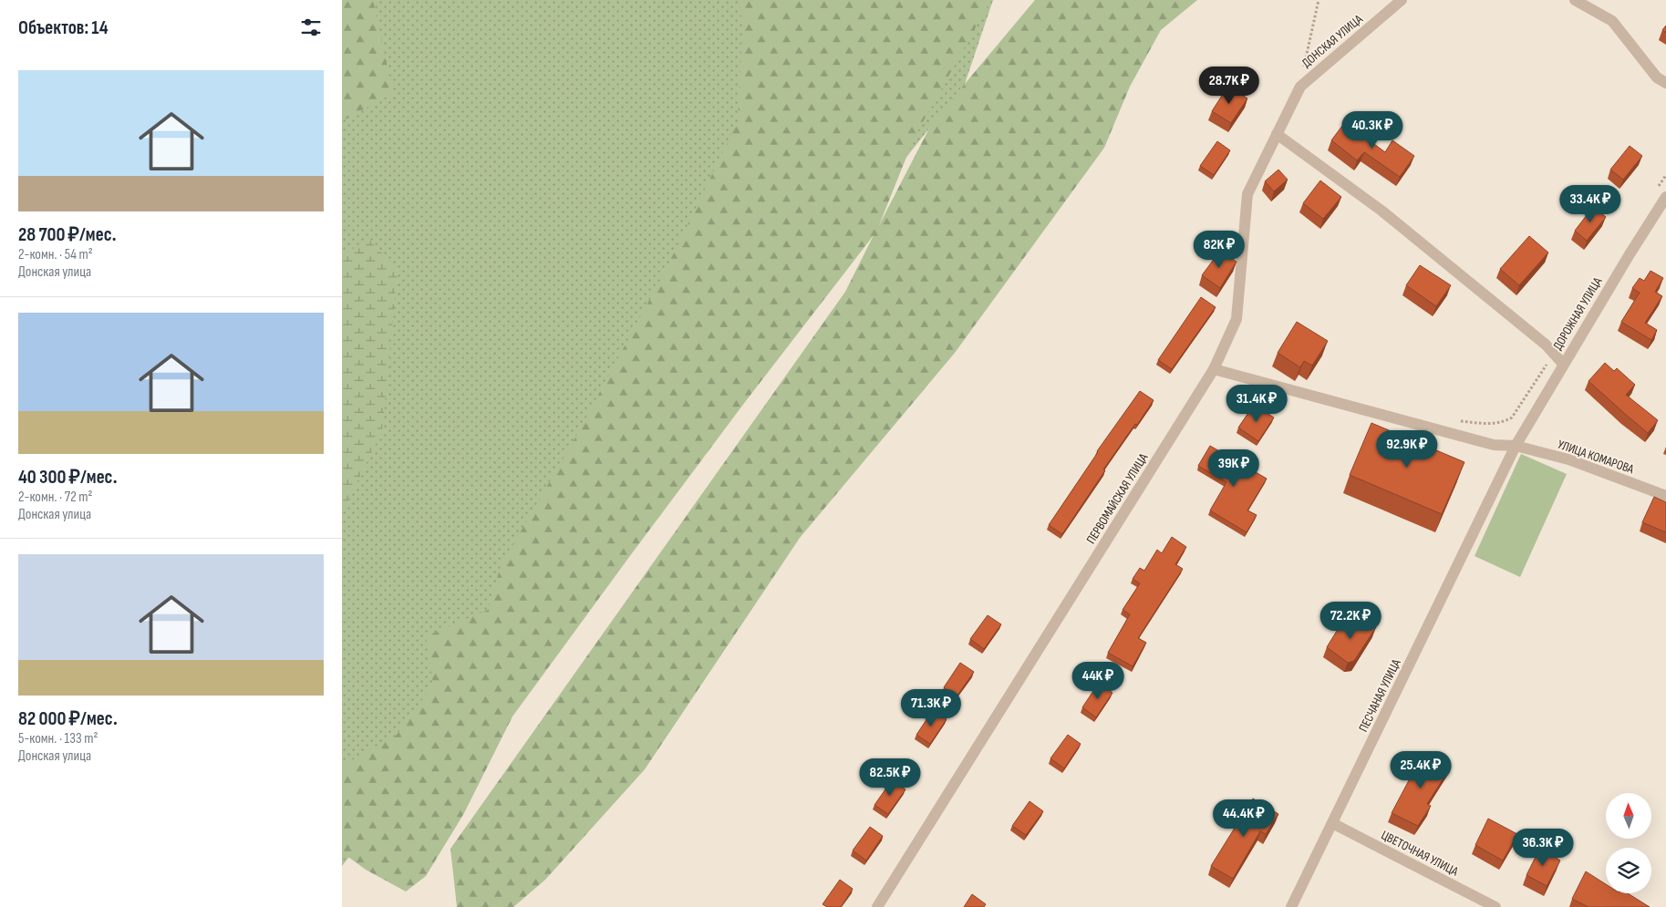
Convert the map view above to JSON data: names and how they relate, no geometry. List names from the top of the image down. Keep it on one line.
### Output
{"streets":{"street":["ДОНСКАЯ УЛИЦА","ДОРОЖНАЯ УЛИЦА","УЛИЦА КОМАРОВА","ПЕРВОМАЙСКАЯ УЛИЦА","ПЕСЧАНАЯ УЛИЦА","ЦВЕТОЧНАЯ УЛИЦА"]},"crossings":[["ДОНСКАЯ УЛИЦА","ПЕРВОМАЙСКАЯ УЛИЦА"],["ДОРОЖНАЯ УЛИЦА","УЛИЦА КОМАРОВА"],["ДОРОЖНАЯ УЛИЦА","ПЕСЧАНАЯ УЛИЦА"],["УЛИЦА КОМАРОВА","ПЕСЧАНАЯ УЛИЦА"],["ПЕСЧАНАЯ УЛИЦА","ЦВЕТОЧНАЯ УЛИЦА"]],"north":"top","page":{"heading":"Объектов: 14","list":[{"name":"28 700 ₽/мес.","note":"2-комн. · 54 m² · Донская улица"},{"name":"40 300 ₽/мес.","note":"2-комн. · 72 m² · Донская улица"},{"name":"82 000 ₽/мес.","note":"5-комн. · 133 m² · Донская улица"}],"price":["28.7K ₽","40.3K ₽","33.4K ₽","82K ₽","31.4K ₽","92.9K ₽","39K ₽","72.2K ₽","44K ₽","71.3K ₽","25.4K ₽","82.5K ₽","44.4K ₽","36.3K ₽"]}}
